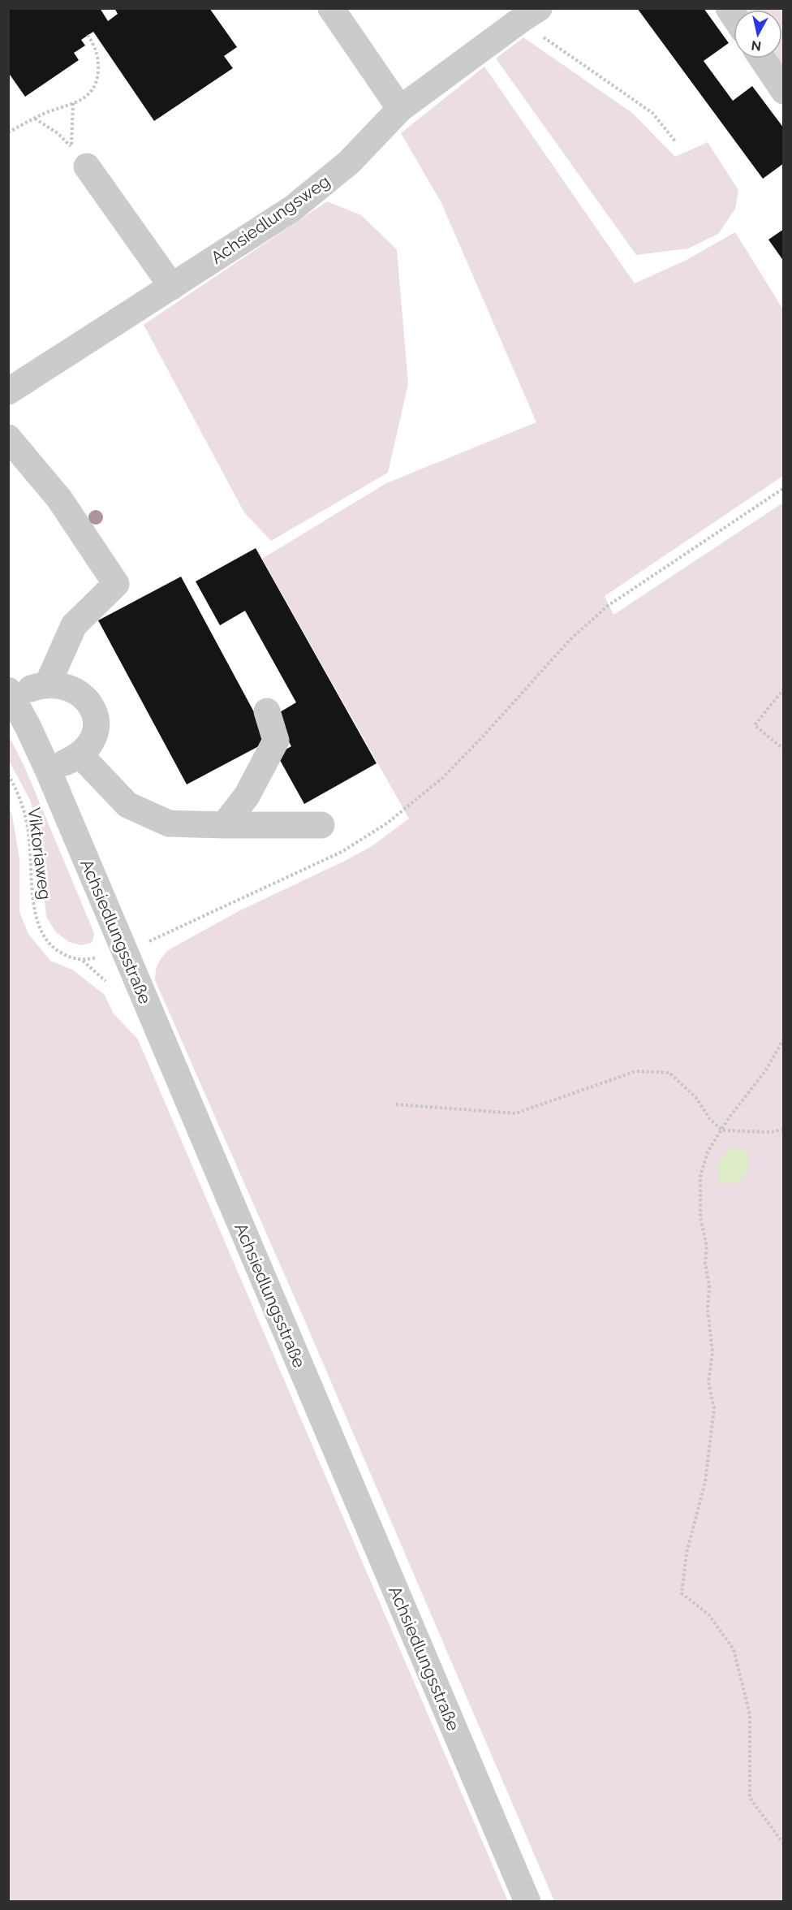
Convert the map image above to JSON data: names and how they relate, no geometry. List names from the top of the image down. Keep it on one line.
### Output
{"streets":{"street":["Achsiedlungsweg","Achsiedlungsstraße"],"path":["Viktoriaweg"]},"north":"bottom"}
